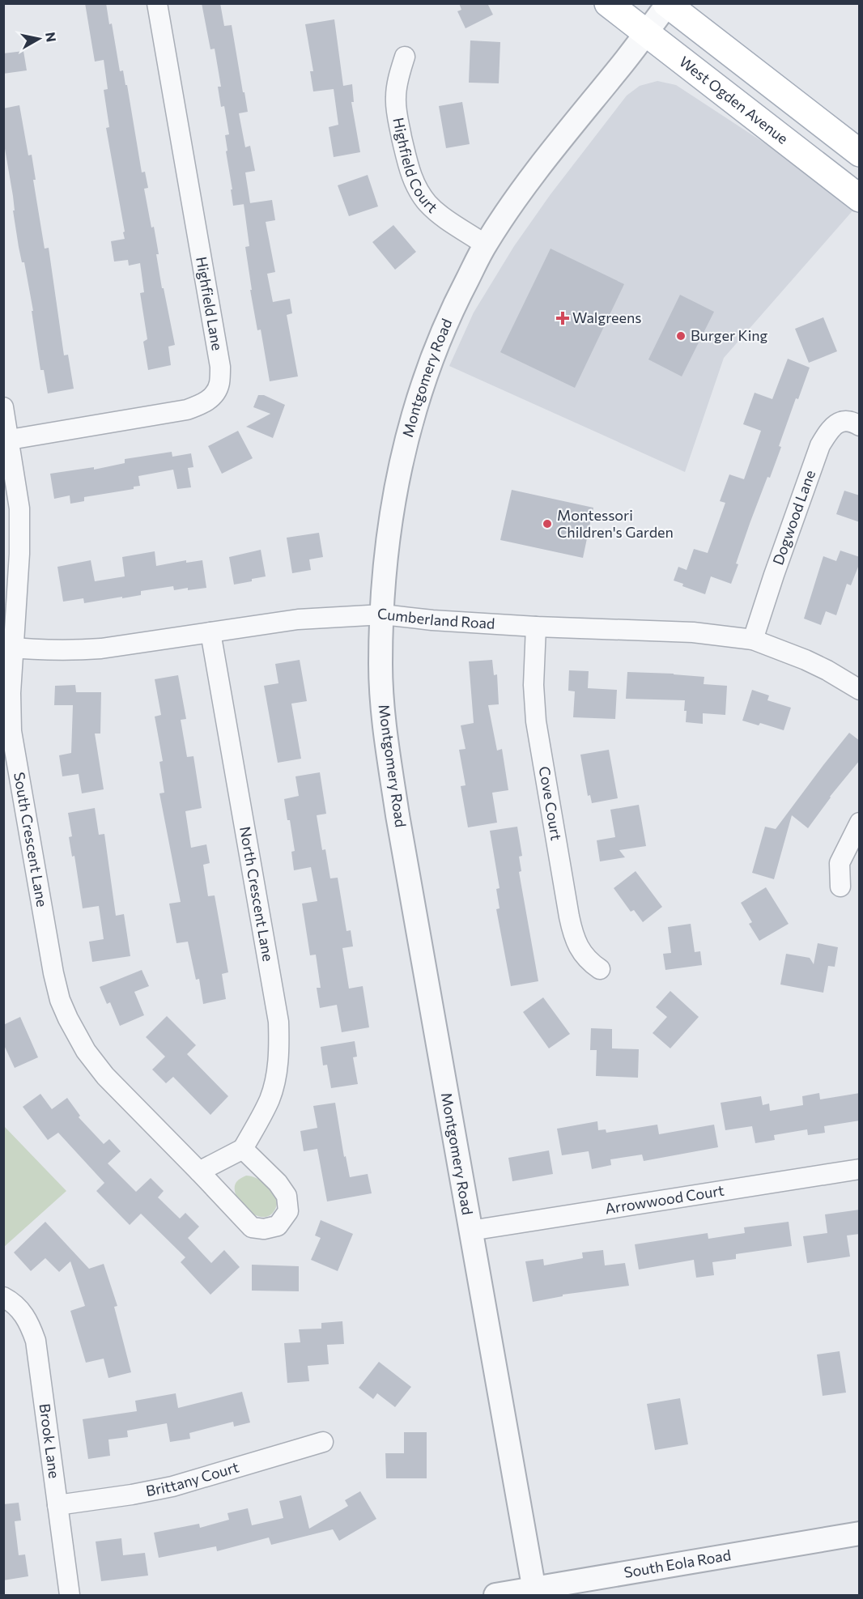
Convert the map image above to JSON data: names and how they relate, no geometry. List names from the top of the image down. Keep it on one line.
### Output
{"streets":{"main road":["West Ogden Avenue"],"street":["Highfield Court","Highfield Lane","Montgomery Road","Dogwood Lane","Cumberland Road","Cove Court","South Crescent Lane","North Crescent Lane","Arrowwood Court","Brook Lane","Brittany Court","South Eola Road"]},"crossings":[["West Ogden Avenue","Montgomery Road"],["Highfield Court","Montgomery Road"],["Highfield Lane","South Crescent Lane"],["Montgomery Road","Cumberland Road"],["Montgomery Road","Arrowwood Court"],["Montgomery Road","South Eola Road"],["Dogwood Lane","Cumberland Road"],["Cumberland Road","Cove Court"],["Cumberland Road","South Crescent Lane"],["Cumberland Road","North Crescent Lane"],["South Crescent Lane","North Crescent Lane"],["Brook Lane","Brittany Court"]],"places":{"health":["Walgreens"],"other":["Burger King","Montessori Children's Garden"]},"north":"right"}
